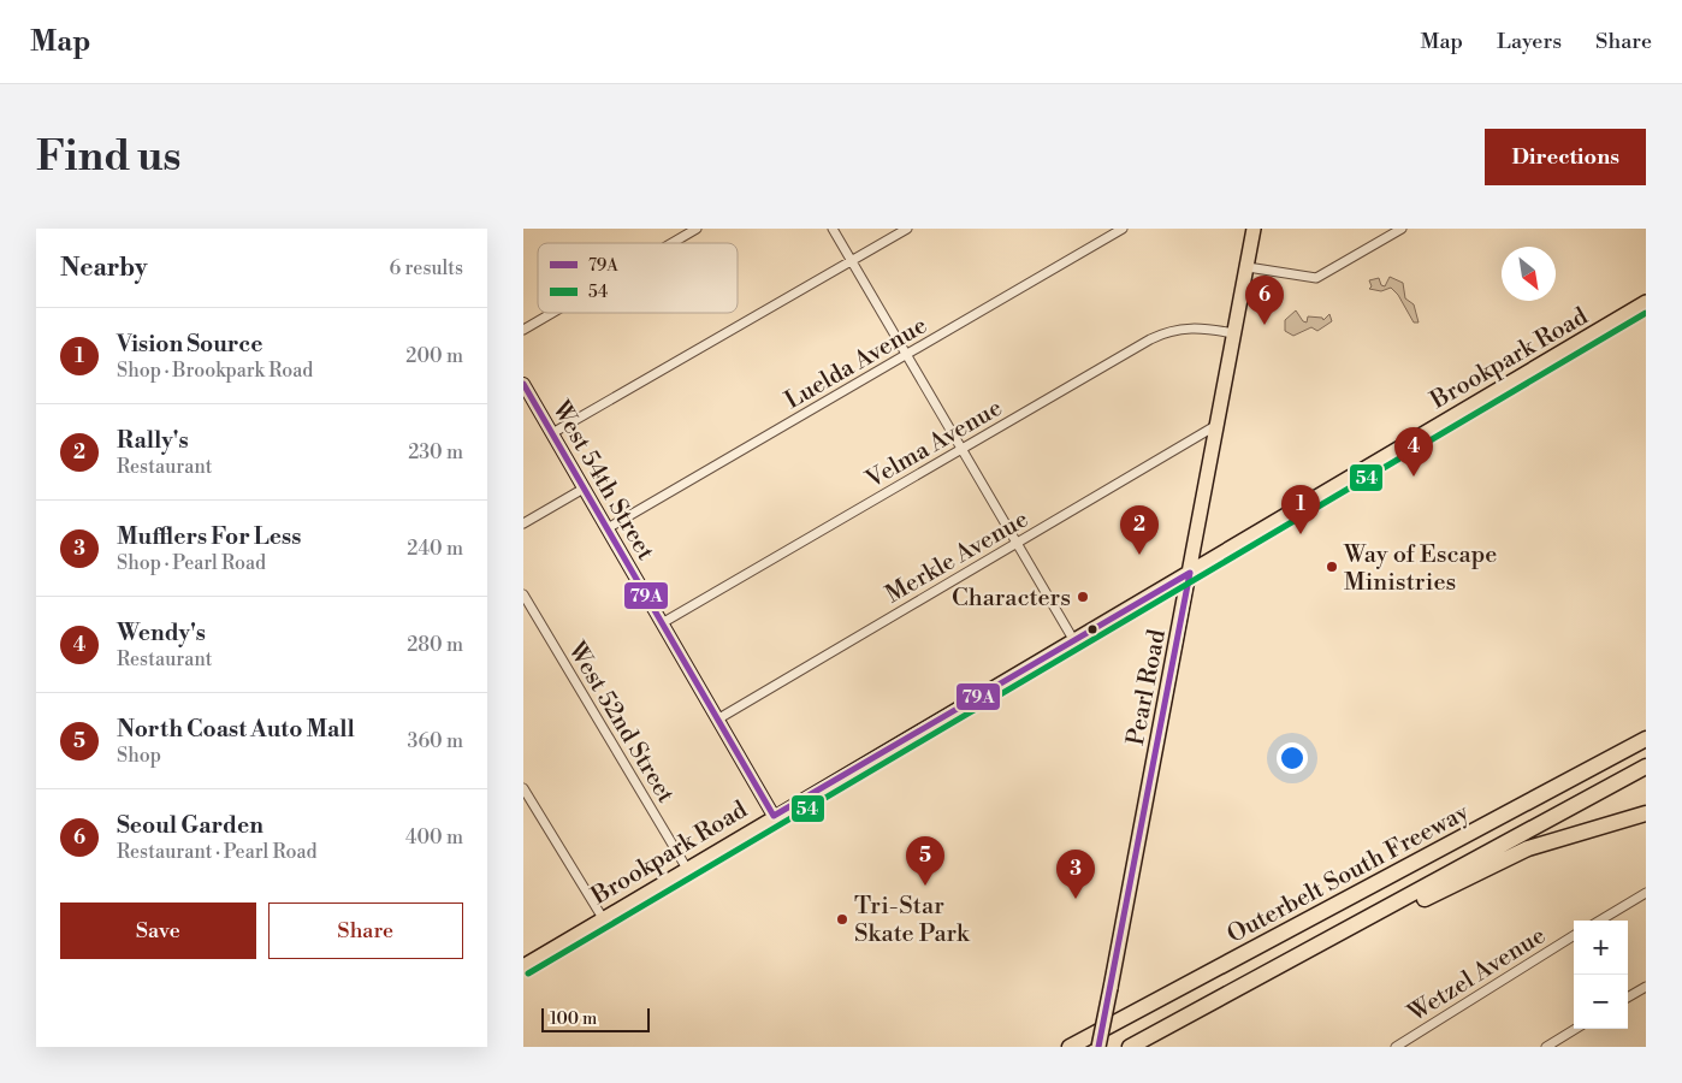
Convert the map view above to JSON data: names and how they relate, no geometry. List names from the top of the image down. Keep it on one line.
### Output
{"streets":{"highway":["Outerbelt South Freeway"],"main road":["Brookpark Road","Pearl Road"],"street":["Luelda Avenue","Velma Avenue","West 54th Street","Merkle Avenue","West 52nd Street","Wetzel Avenue"]},"crossings":[["Brookpark Road","West 54th Street"],["Brookpark Road","Pearl Road"],["Brookpark Road","West 52nd Street"],["Luelda Avenue","West 54th Street"],["Velma Avenue","West 54th Street"],["Velma Avenue","Pearl Road"],["West 54th Street","Merkle Avenue"],["Merkle Avenue","Pearl Road"]],"places":["Way of Escape Ministries","Characters","Tri-Star Skate Park"],"lines":["transit line 54","transit line 79A"],"legend":["79A","54"],"scale_bar":"100 m","north":"bottom right","page":{"header":"Map","nav":["Map","Layers","Share"],"buttons":["Directions",["Save","Share"]],"title":"Find us","heading":["Nearby","6 results"],"pins":["6","4","1","2","5","3"],"list":[{"mark":"1","name":"Vision Source","note":"Shop · Brookpark Road","value":"200 m"},{"mark":"2","name":"Rally's","note":"Restaurant","value":"230 m"},{"mark":"3","name":"Mufflers For Less","note":"Shop · Pearl Road","value":"240 m"},{"mark":"4","name":"Wendy's","note":"Restaurant","value":"280 m"},{"mark":"5","name":"North Coast Auto Mall","note":"Shop","value":"360 m"},{"mark":"6","name":"Seoul Garden","note":"Restaurant · Pearl Road","value":"400 m"}],"map_buttons":["+","−"],"scale":"100 m"}}
